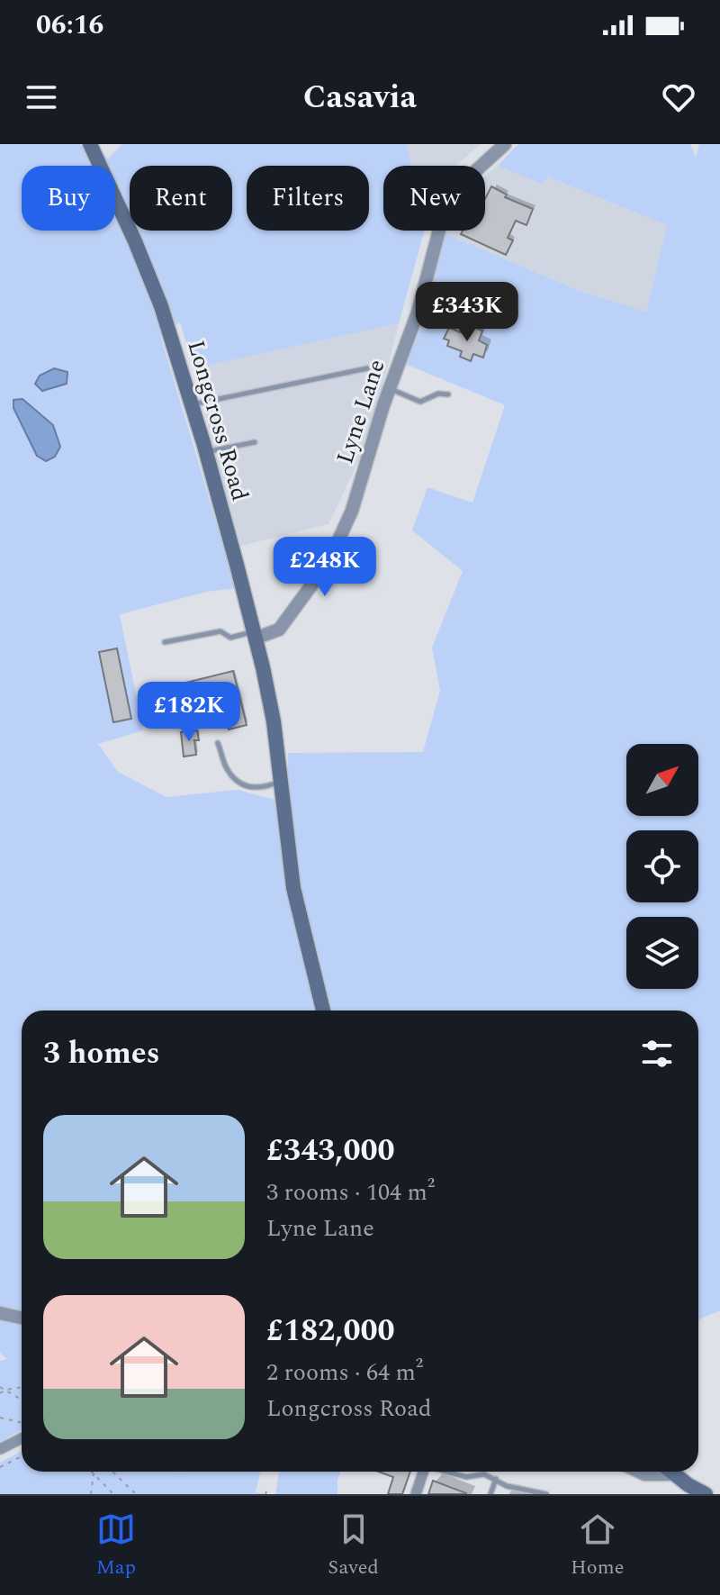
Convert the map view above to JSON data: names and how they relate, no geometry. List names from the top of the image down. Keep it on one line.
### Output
{"streets":{"main road":["Longcross Road"],"street":["Lyne Lane"]},"crossings":[["Lyne Lane","Longcross Road"]],"north":"top right","page":{"status":"06:16","header":"Casavia","chip":["Buy","Rent","Filters","New"],"price":["£343K","£248K","£182K"],"heading":"3 homes","list":[{"name":"£343,000","note":"3 rooms · 104 m² · Lyne Lane"},{"name":"£182,000","note":"2 rooms · 64 m² · Longcross Road"}],"tabs":["Map","Saved","Home"]}}
